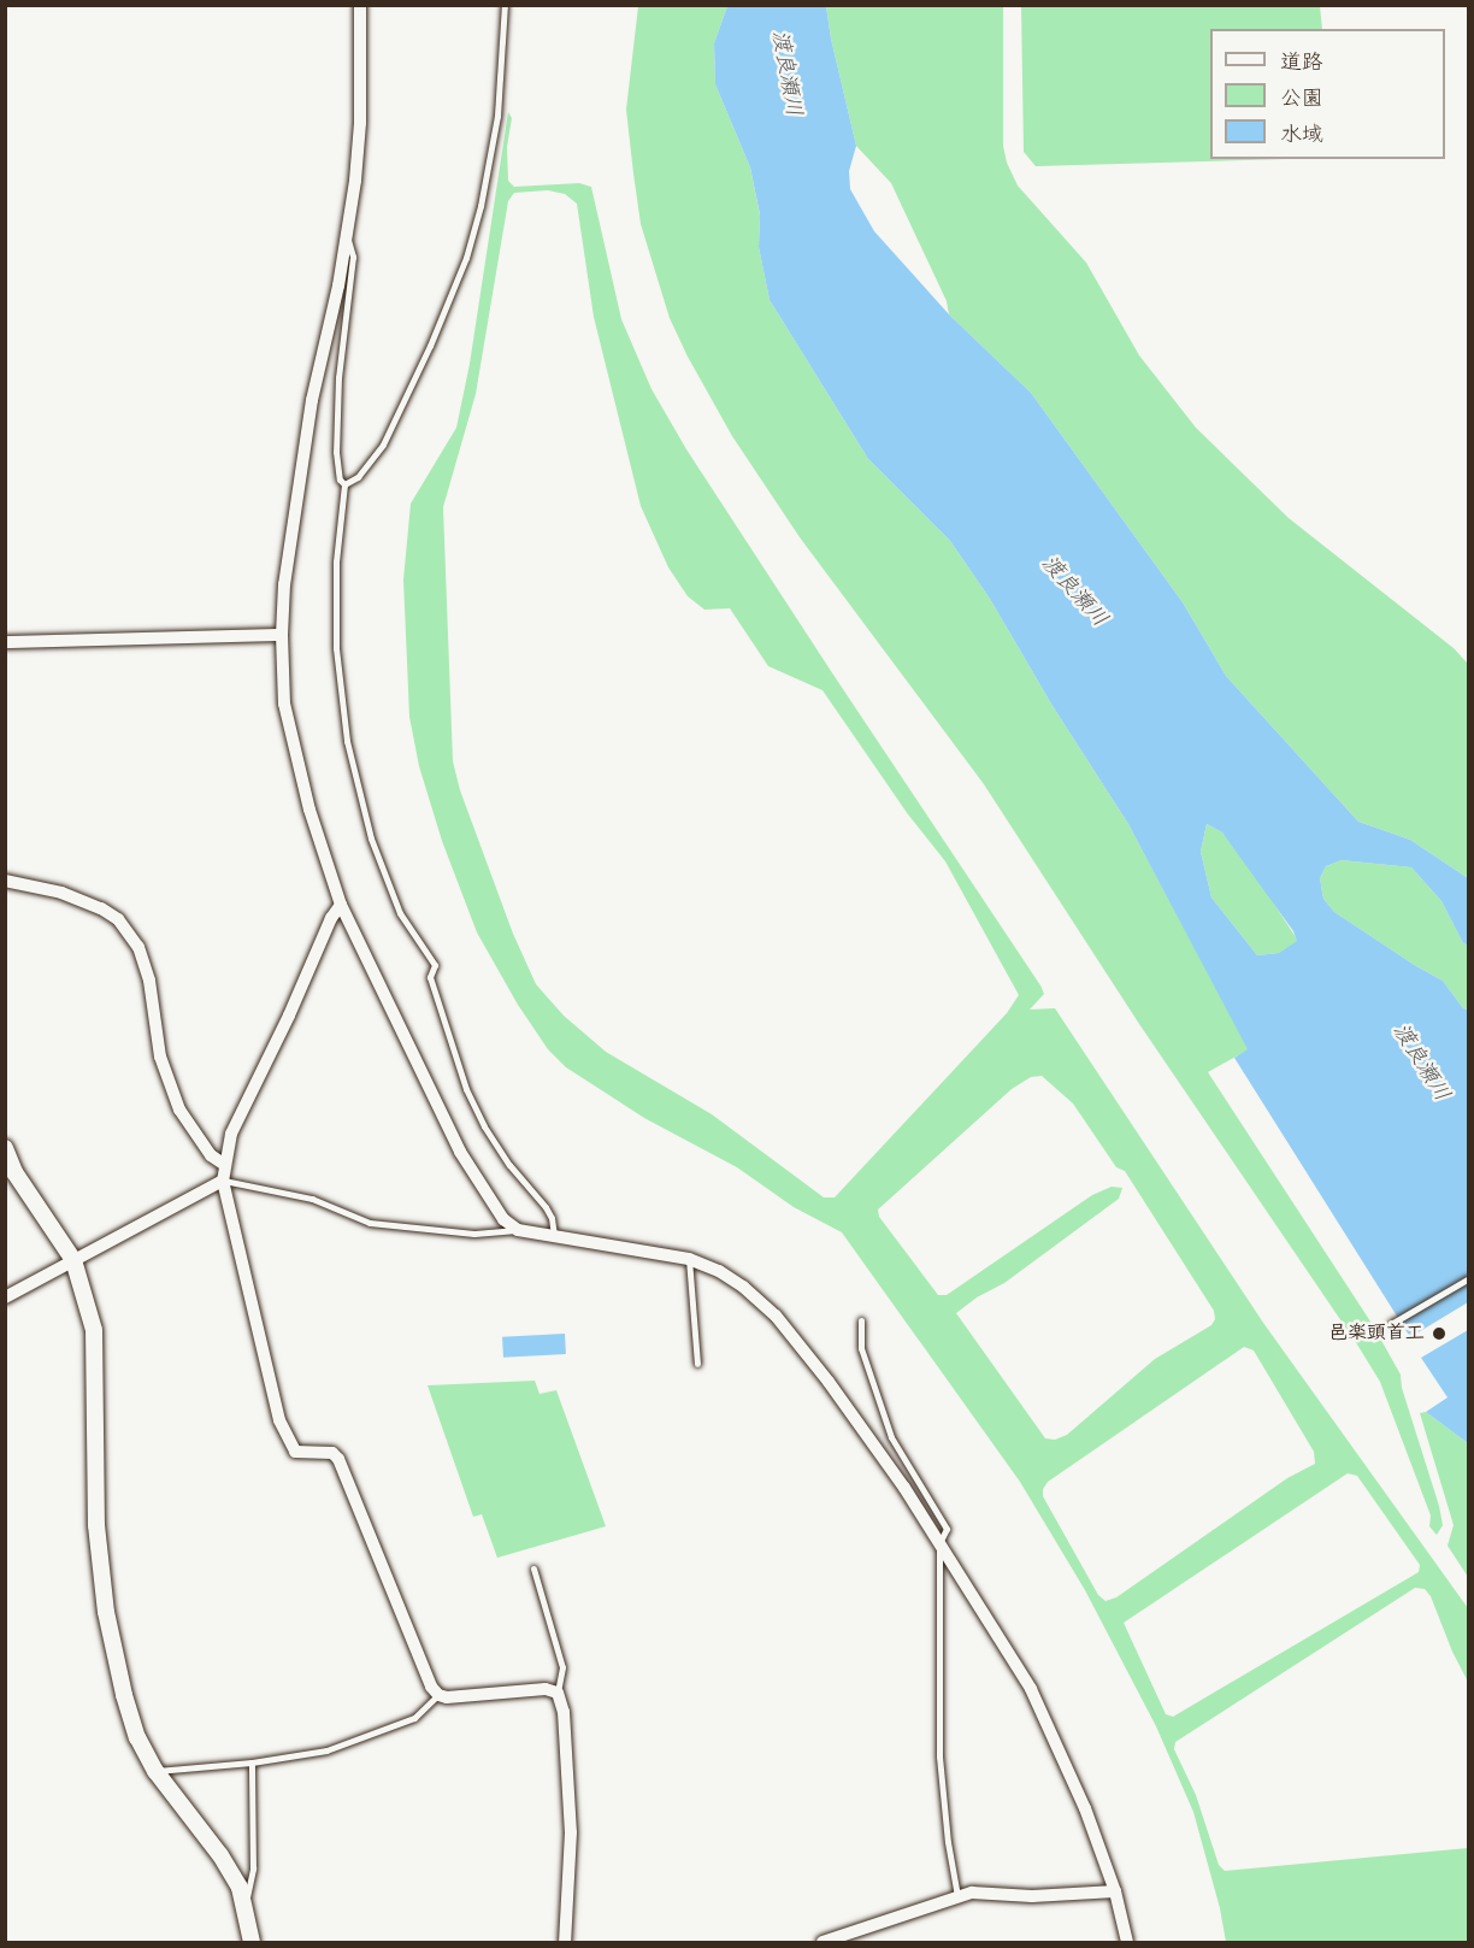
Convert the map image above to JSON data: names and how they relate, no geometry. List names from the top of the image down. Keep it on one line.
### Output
{"water":["渡良瀬川"],"places":["邑楽頭首工"],"legend":["道路","公園","水域"]}
